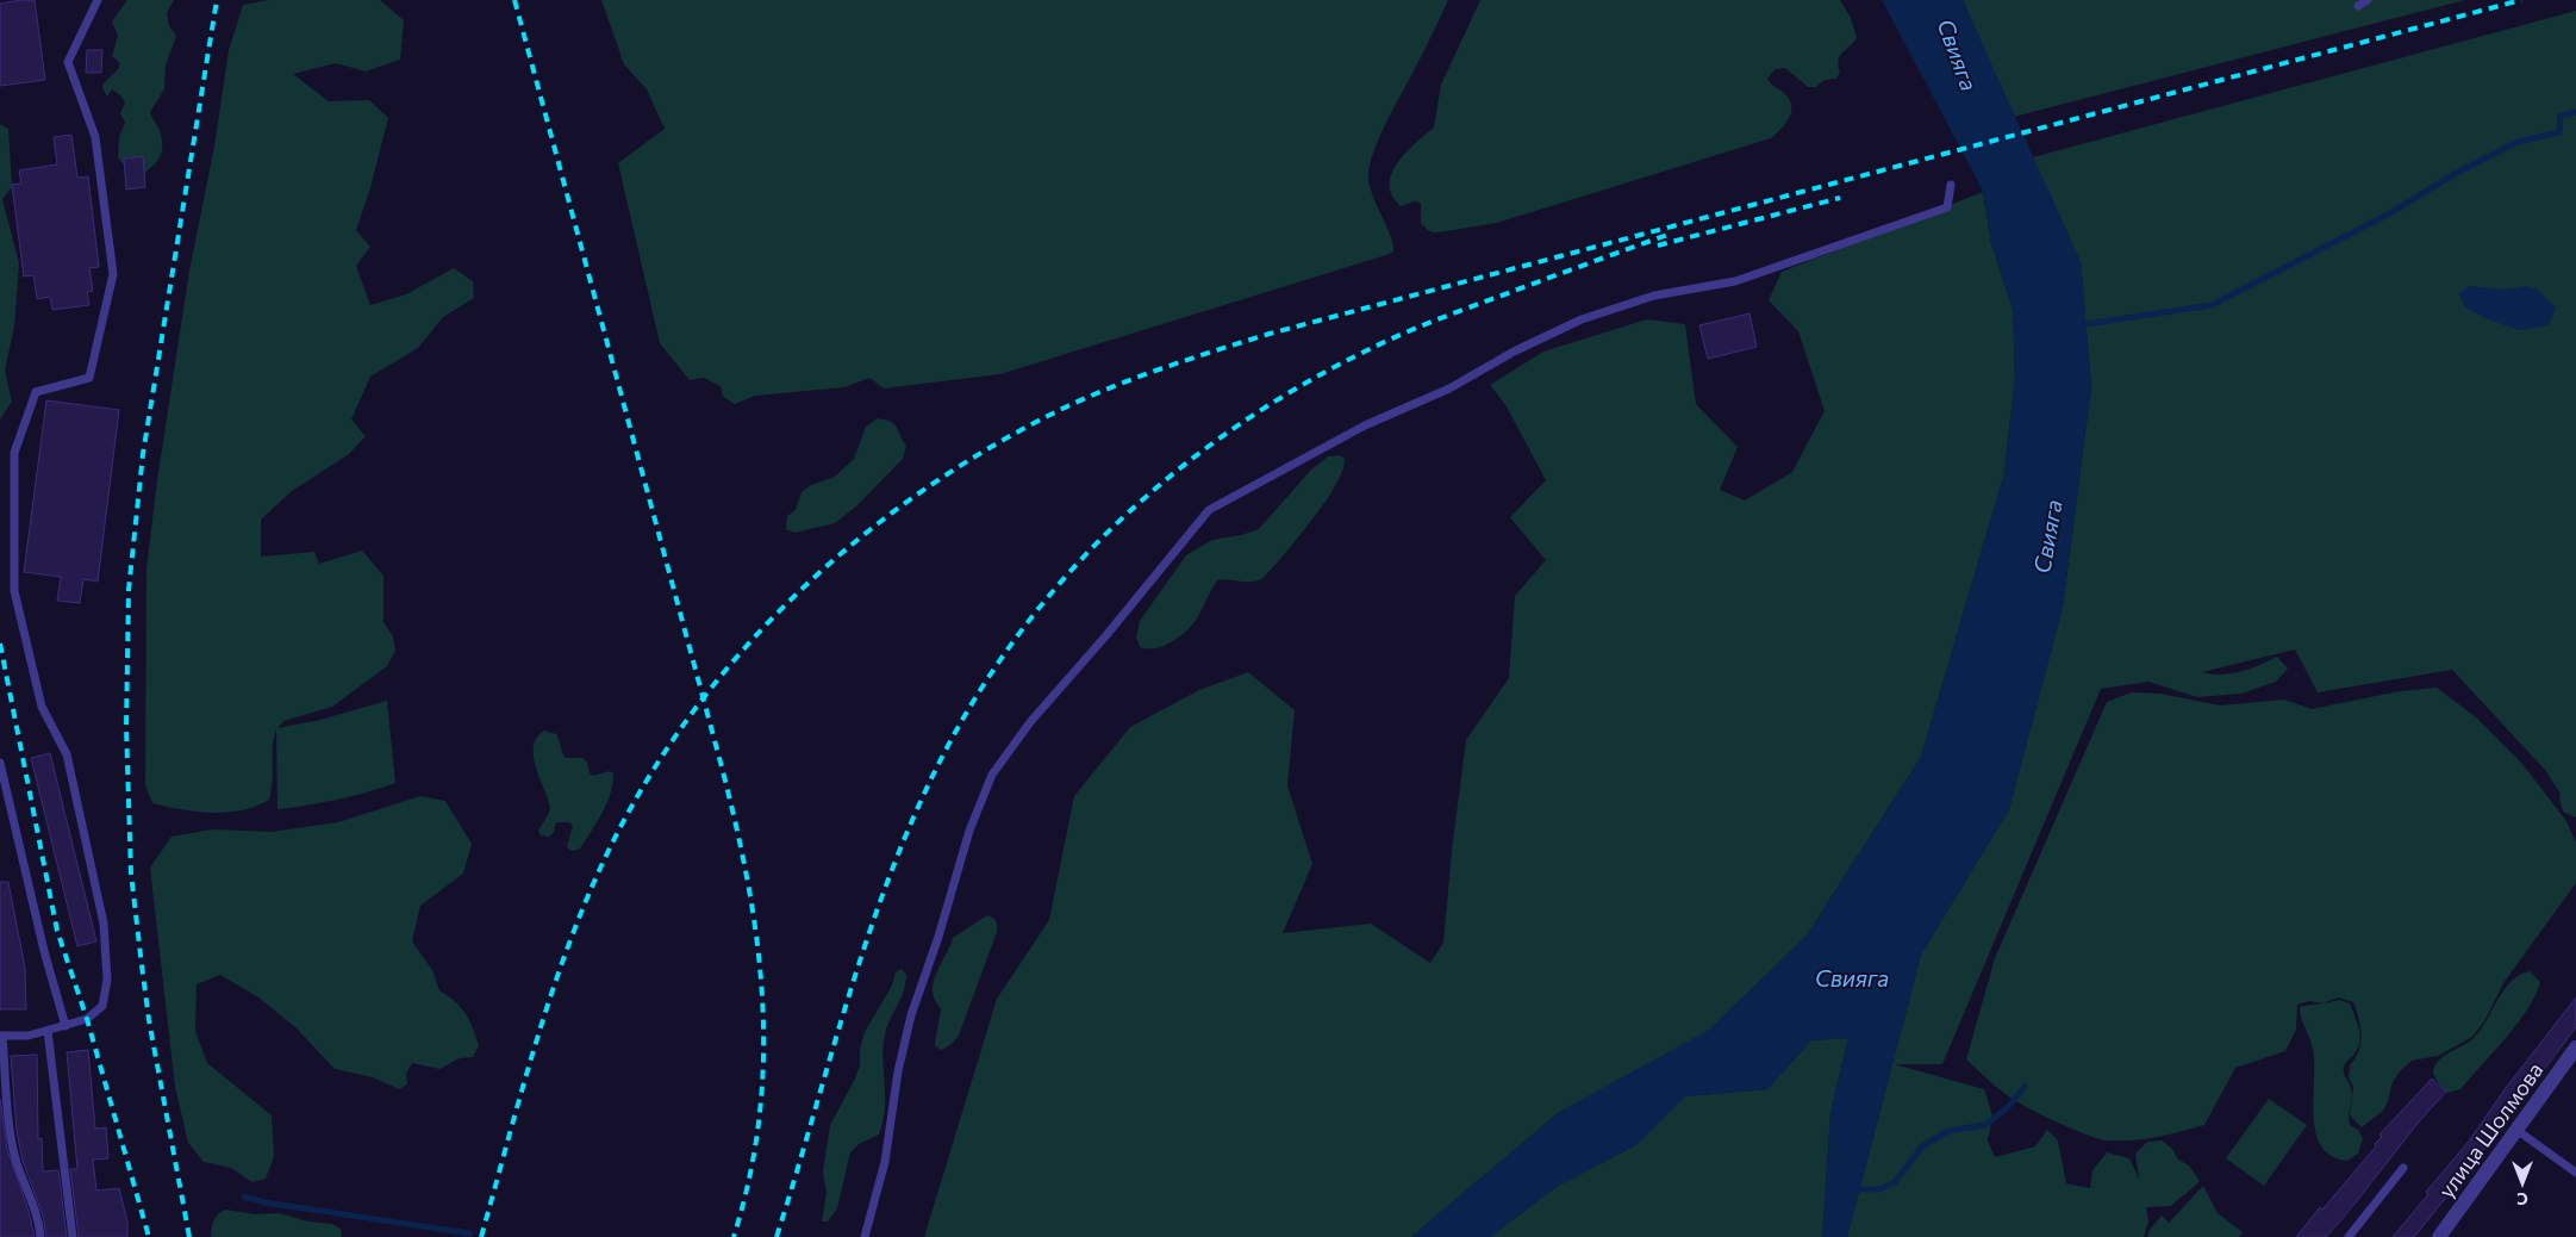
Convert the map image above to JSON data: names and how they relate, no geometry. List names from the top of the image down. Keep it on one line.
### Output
{"streets":{"street":["улица Шолмова"]},"water":["Свияга"],"north":"bottom"}
